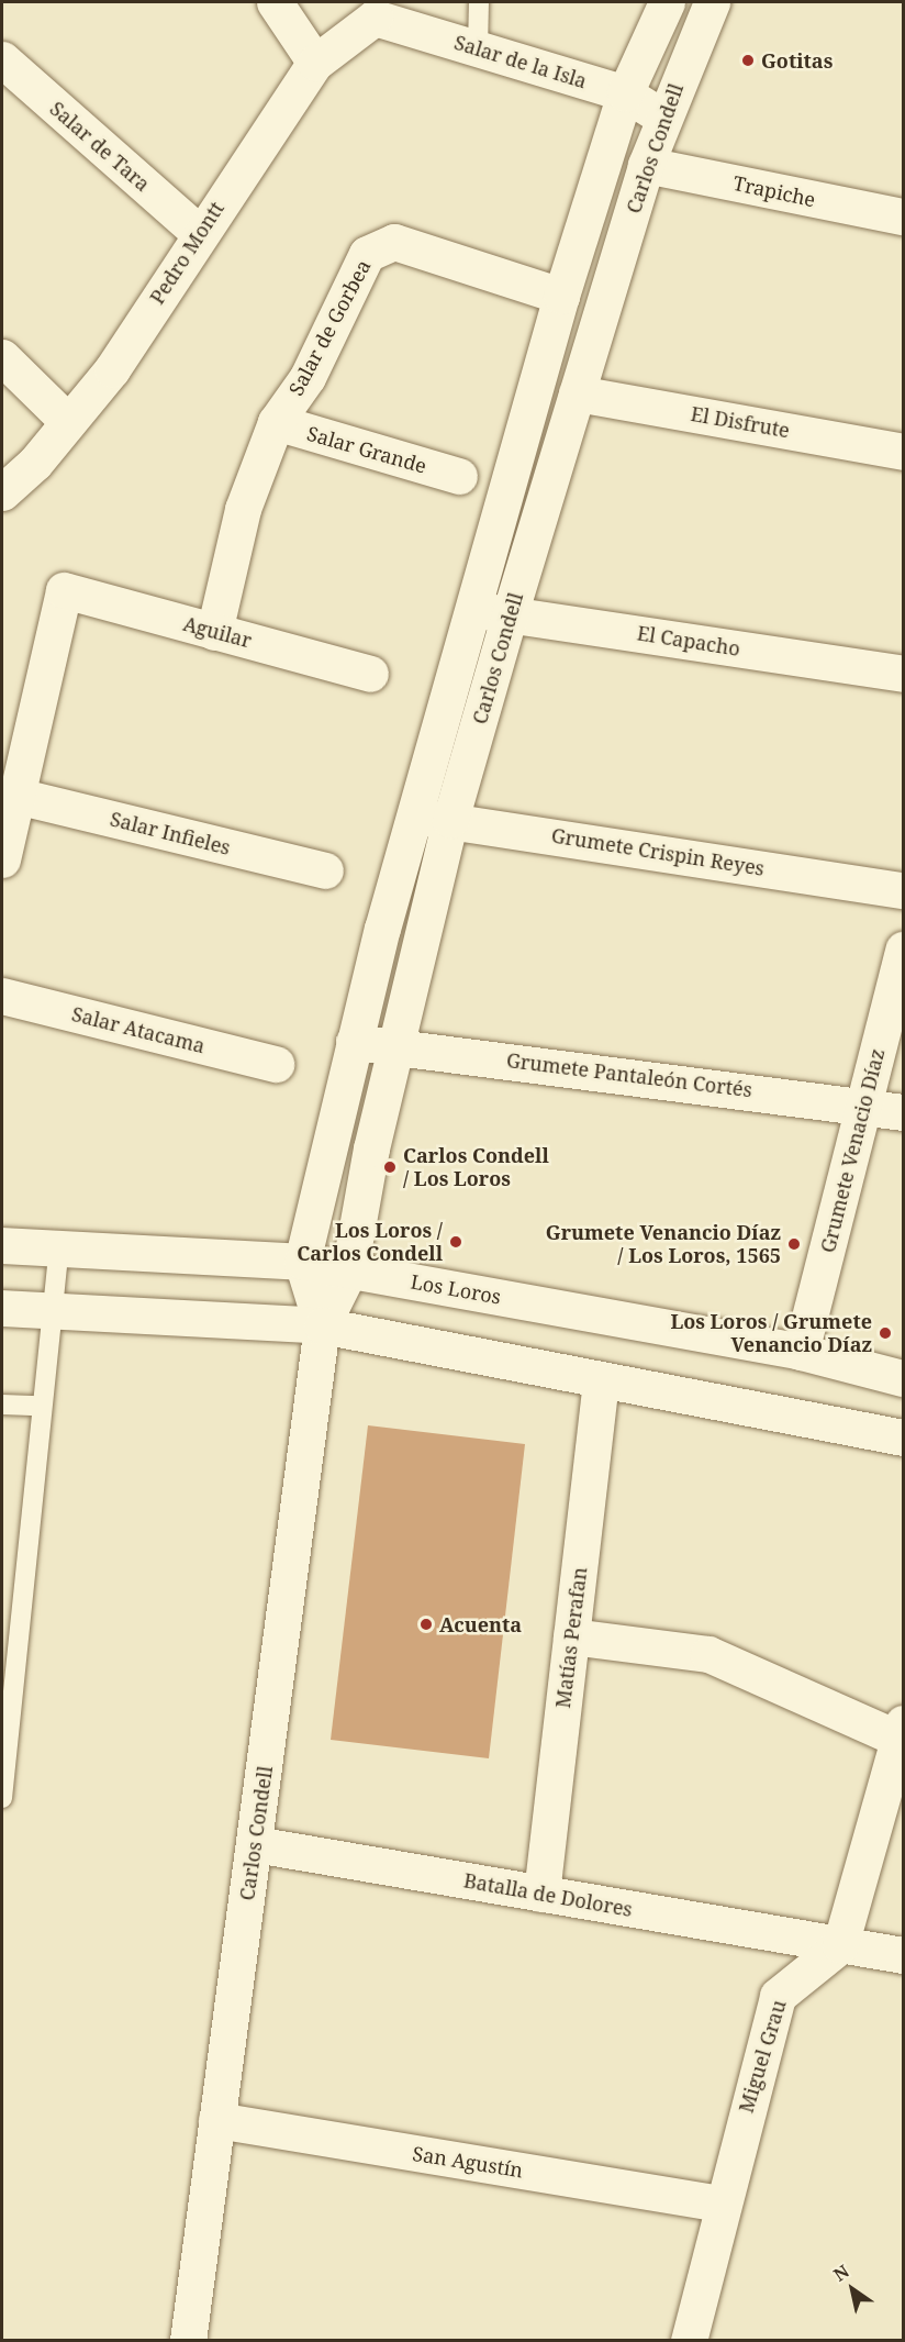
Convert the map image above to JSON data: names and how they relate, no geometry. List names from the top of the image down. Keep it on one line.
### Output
{"streets":{"street":["Salar de la Isla","Salar de Tara","Carlos Condell","Trapiche","Pedro Montt","Salar de Gorbea","El Disfrute","Salar Grande","Aguilar","El Capacho","Salar Infieles","Grumete Crispin Reyes","Salar Atacama","Grumete Pantaleón Cortés","Grumete Venacio Díaz","Los Loros","Matías Perafan","Batalla de Dolores","Miguel Grau","San Agustín"]},"crossings":[["Salar de la Isla","Carlos Condell"],["Salar de la Isla","Pedro Montt"],["Salar de Tara","Pedro Montt"],["Carlos Condell","Trapiche"],["Carlos Condell","Salar de Gorbea"],["Carlos Condell","El Disfrute"],["Carlos Condell","El Capacho"],["Carlos Condell","Grumete Crispin Reyes"],["Carlos Condell","Grumete Pantaleón Cortés"],["Carlos Condell","Los Loros"],["Carlos Condell","Batalla de Dolores"],["Carlos Condell","San Agustín"],["Salar de Gorbea","Salar Grande"],["Salar de Gorbea","Aguilar"],["Aguilar","Salar Infieles"],["Grumete Pantaleón Cortés","Grumete Venacio Díaz"],["Grumete Venacio Díaz","Los Loros"],["Matías Perafan","Batalla de Dolores"],["Batalla de Dolores","Miguel Grau"],["Miguel Grau","San Agustín"]],"places":["Gotitas","Carlos Condell / Los Loros","Los Loros / Carlos Condell","Grumete Venancio Díaz / Los Loros, 1565","Los Loros / Grumete Venancio Díaz","Acuenta"],"north":"top left"}
